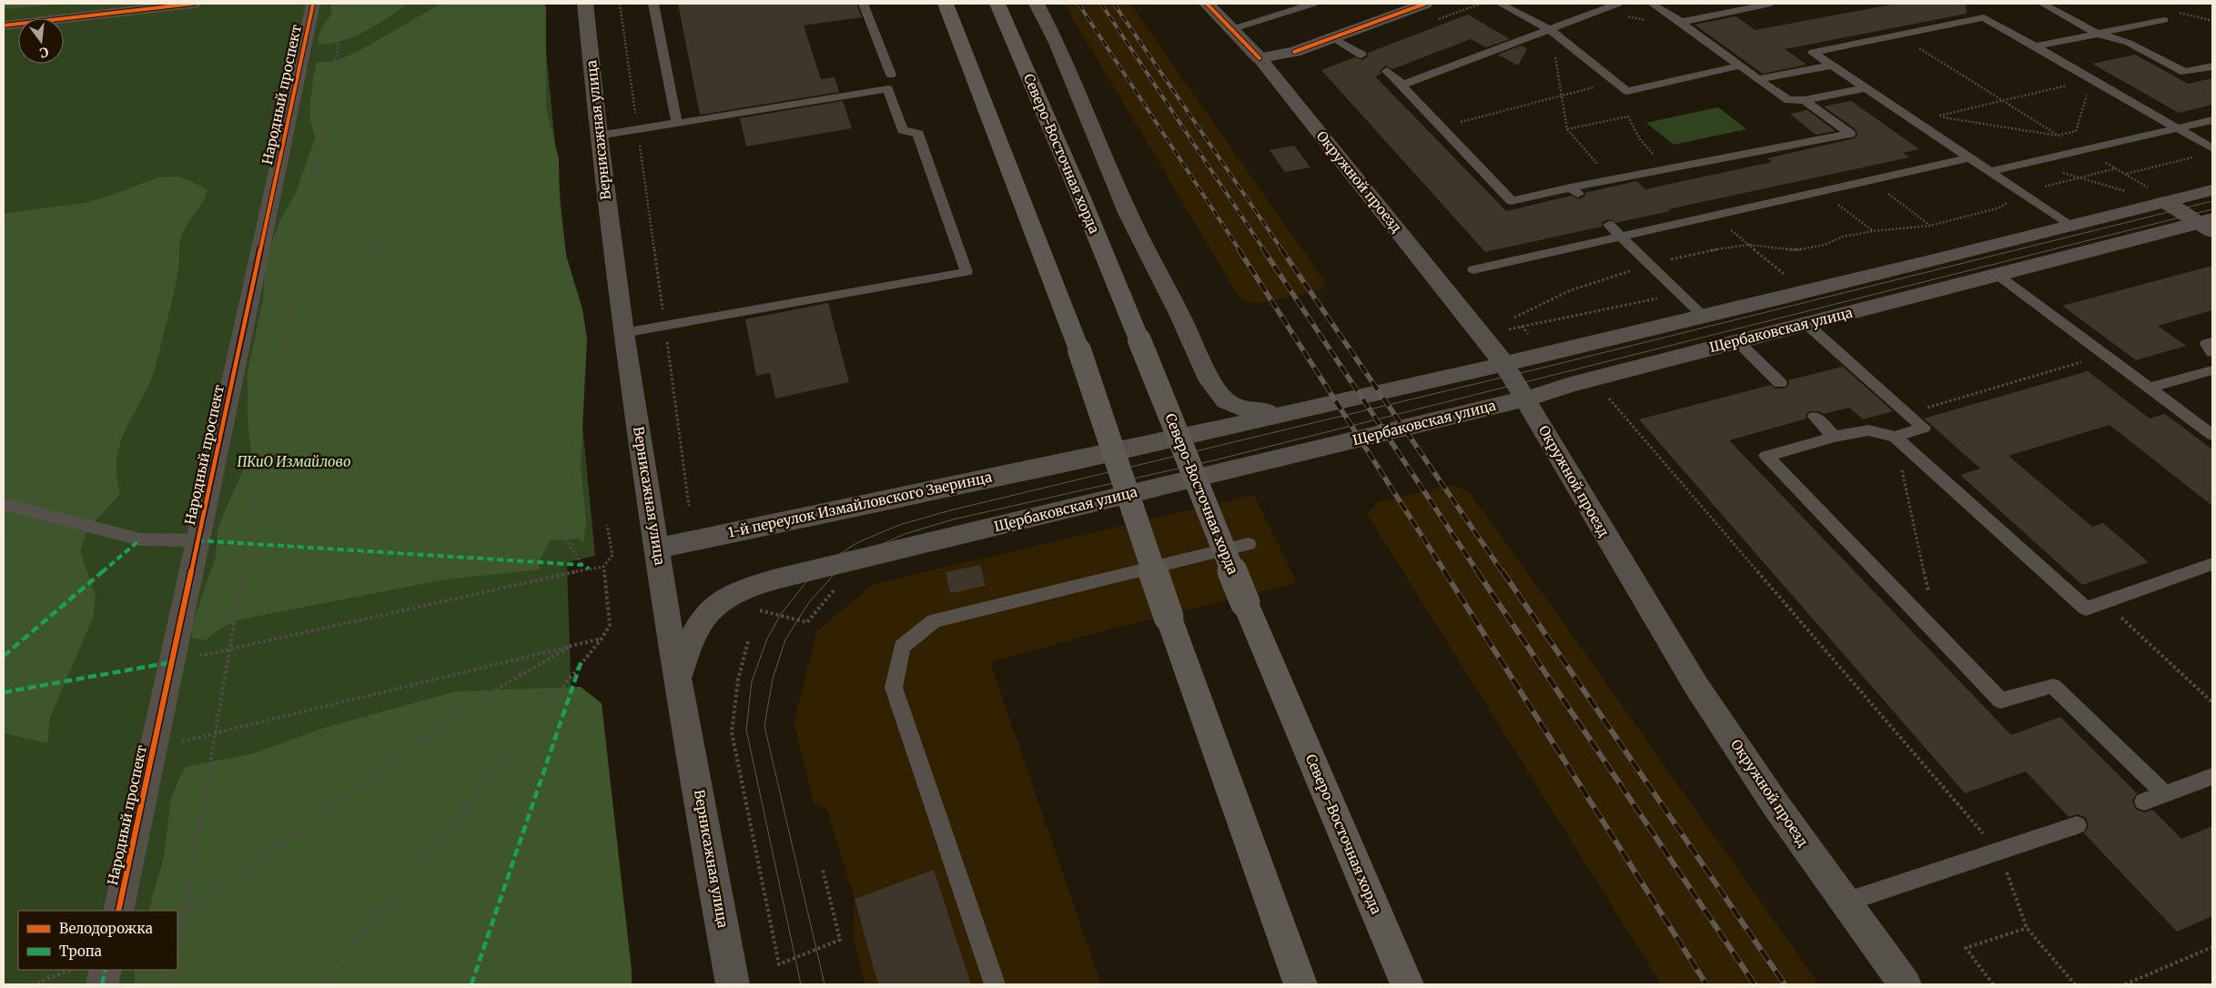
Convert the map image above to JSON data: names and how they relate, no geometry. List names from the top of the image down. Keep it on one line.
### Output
{"streets":{"main road":["Вернисажная улица","Северо-Восточная хорда","Окружной проезд","Щербаковская улица","1-й переулок Измайловского Зверинца"],"street":["Народный проспект"]},"crossings":[["Вернисажная улица","Щербаковская улица"],["Вернисажная улица","1-й переулок Измайловского Зверинца"],["Окружной проезд","Щербаковская улица"]],"parks":["ПКиО Измайлово"],"legend":["Велодорожка","Тропа"],"north":"bottom"}
